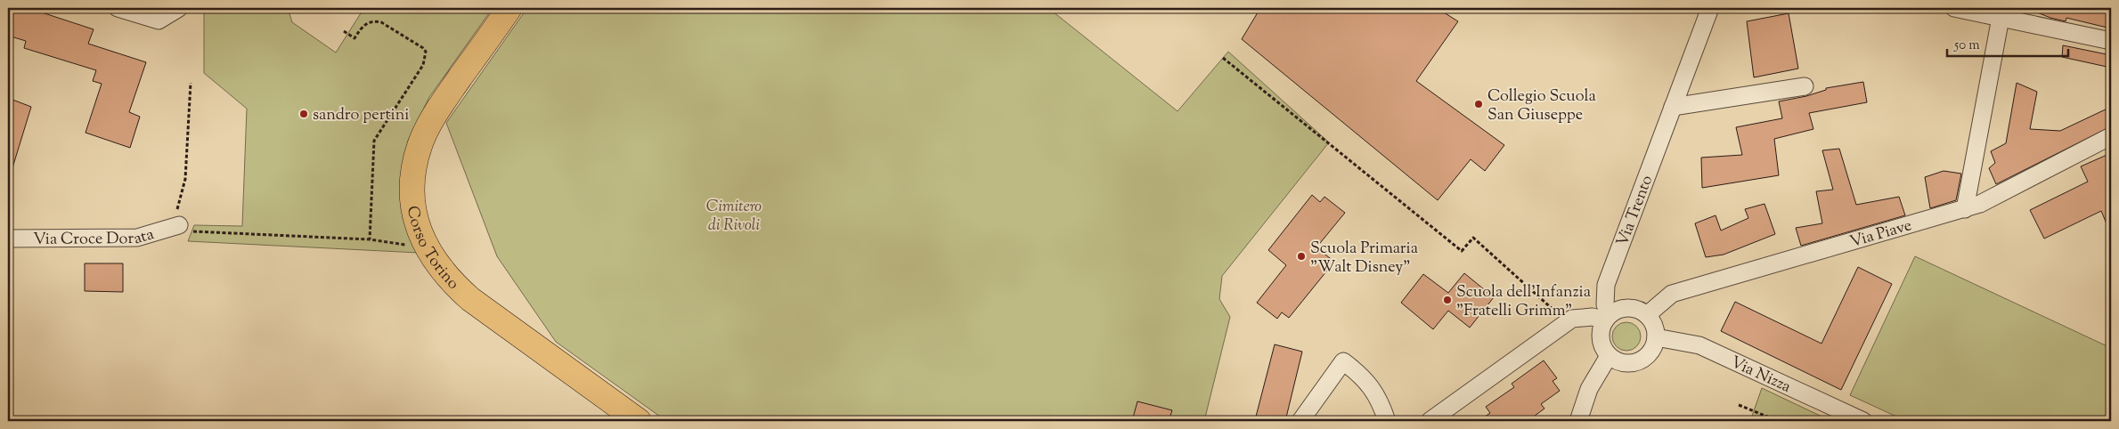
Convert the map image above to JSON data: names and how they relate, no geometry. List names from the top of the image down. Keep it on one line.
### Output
{"streets":{"main road":["Corso Torino"],"street":["Via Trento","Via Croce Dorata","Via Piave","Via Nizza"]},"crossings":[["Via Trento","Via Piave"],["Via Trento","Via Nizza"],["Via Piave","Via Nizza"]],"parks":["Cimitero di Rivoli"],"places":["Collegio Scuola San Giuseppe","sandro pertini","Scuola Primaria \"Walt Disney\"","Scuola dell'Infanzia \"Fratelli Grimm\""],"scale_bar":"50 m"}
